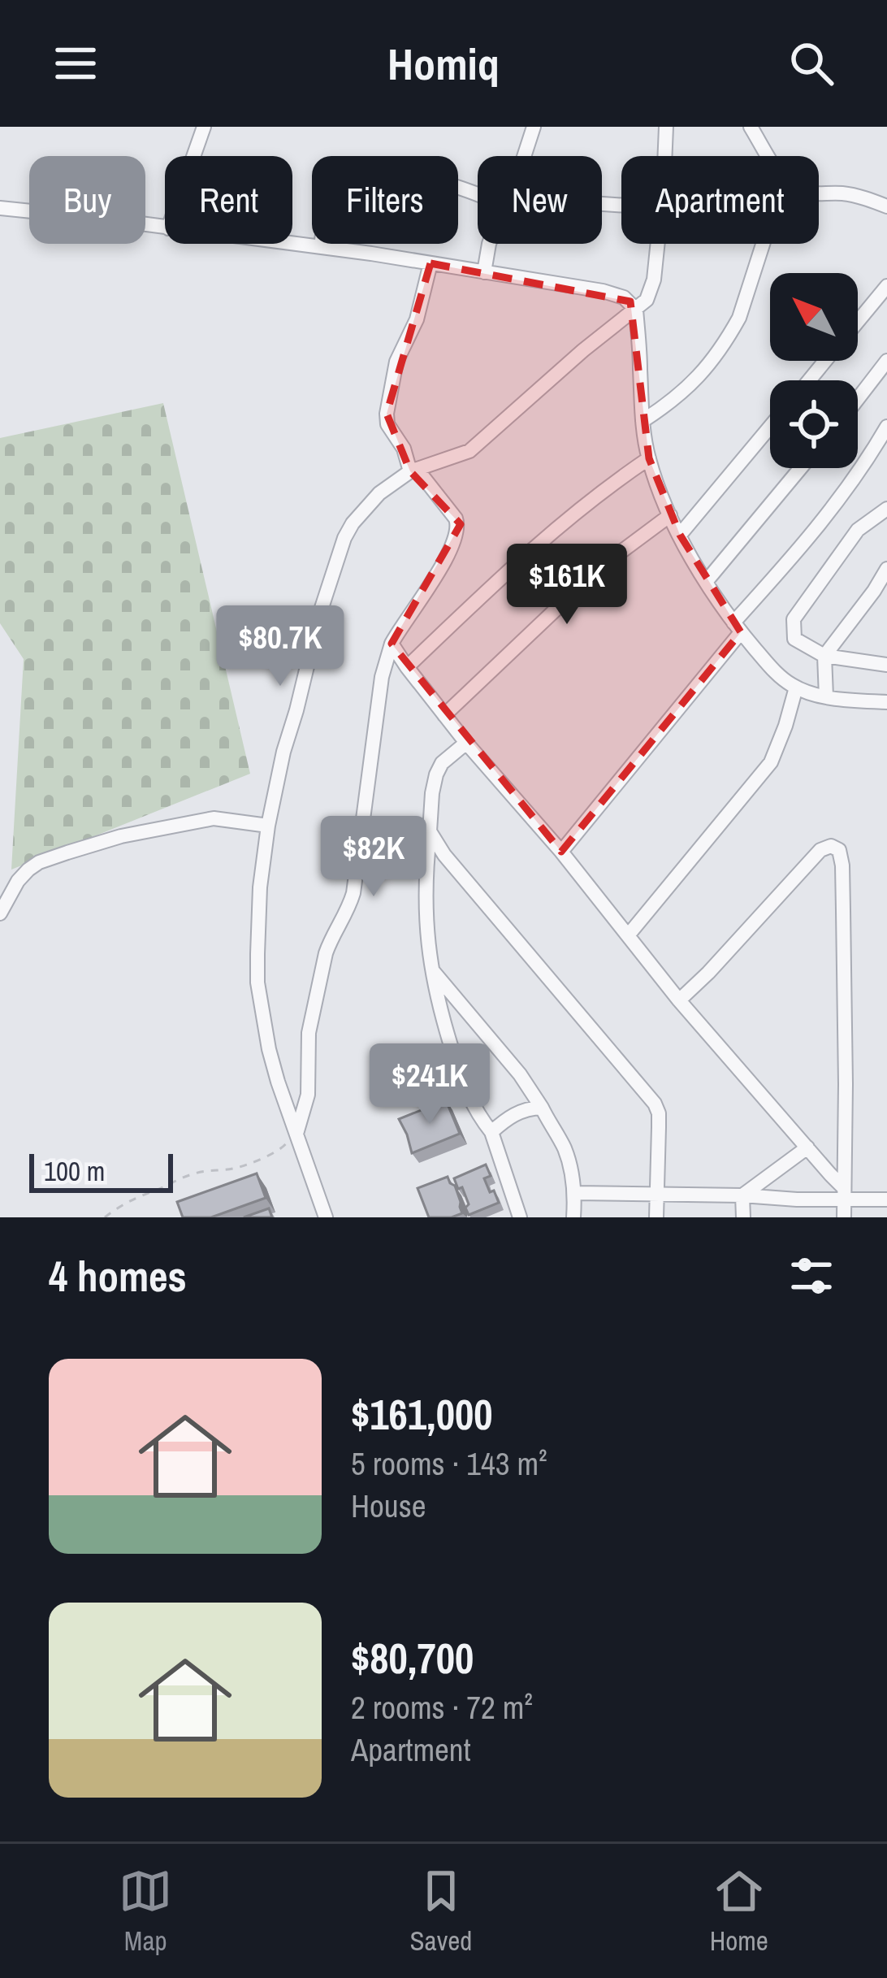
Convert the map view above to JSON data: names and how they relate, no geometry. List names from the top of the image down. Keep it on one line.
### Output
{"scale_bar":"100 m","north":"top left","page":{"header":"Homiq","chip":["Buy","Rent","Filters","New","Apartment"],"price":["$161K","$80.7K","$82K","$241K"],"scale":"100 m","heading":"4 homes","list":[{"name":"$161,000","note":"5 rooms · 143 m² · House"},{"name":"$80,700","note":"2 rooms · 72 m² · Apartment"}],"tabs":["Map","Saved","Home"]}}
